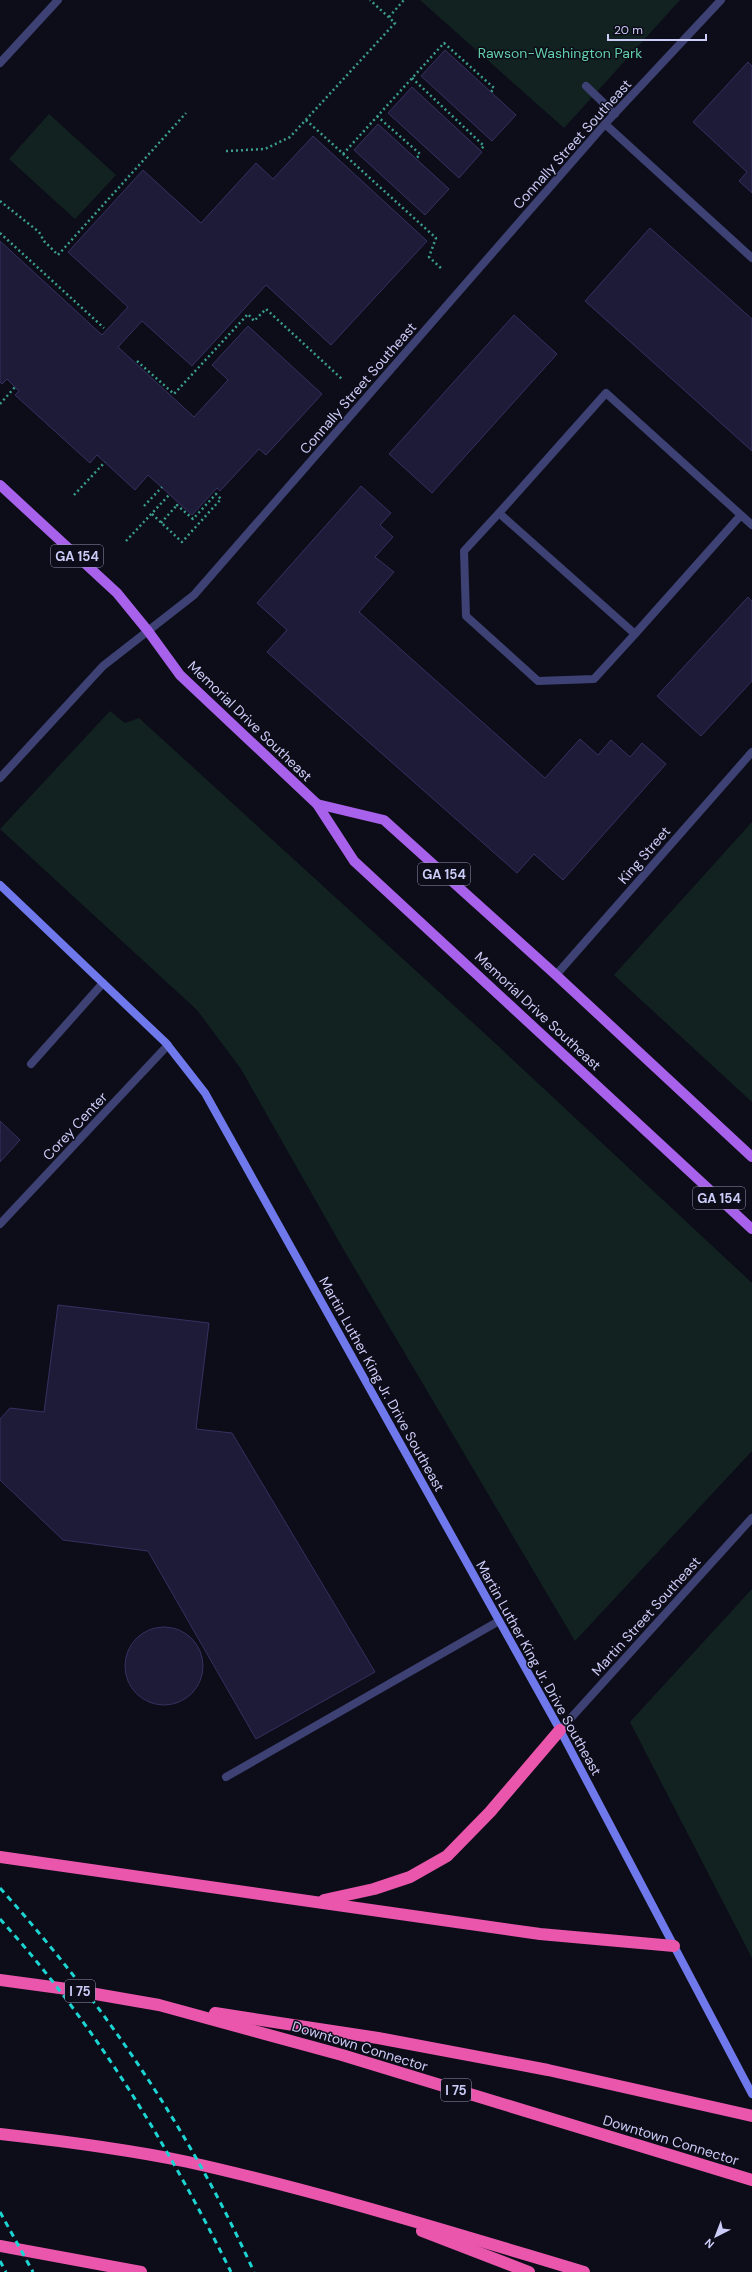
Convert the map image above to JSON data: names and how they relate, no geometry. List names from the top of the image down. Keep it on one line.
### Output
{"streets":{"highway":["I 75","Downtown Connector"],"main road":["GA 154","Memorial Drive Southeast","Martin Luther King Jr. Drive Southeast"],"street":["Connally Street Southeast","King Street","Corey Center","Martin Street Southeast"]},"crossings":[["Connally Street Southeast","Memorial Drive Southeast"],["Memorial Drive Southeast","King Street"],["Corey Center","Martin Luther King Jr. Drive Southeast"],["Martin Luther King Jr. Drive Southeast","Martin Street Southeast"]],"parks":["Rawson-Washington Park"],"scale_bar":"20 m","north":"bottom left"}
